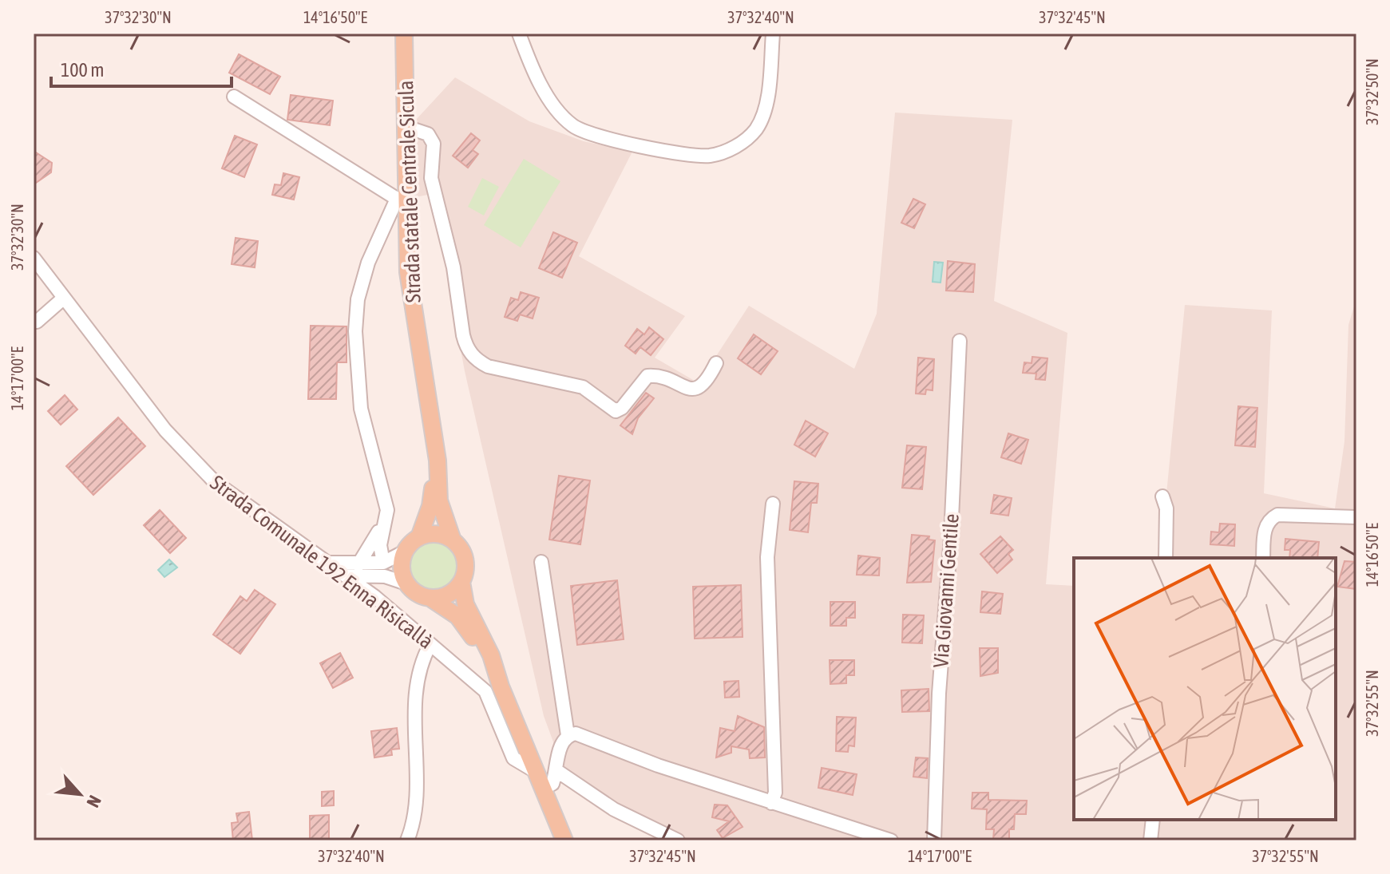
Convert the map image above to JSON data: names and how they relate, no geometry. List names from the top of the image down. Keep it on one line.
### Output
{"streets":{"main road":["Strada statale Centrale Sicula"],"street":["Strada Comunale 192 Enna Risicallà","Via Giovanni Gentile"]},"scale_bar":"100 m","north":"bottom right","coordinates":["37°32'30\"N","14°16'50\"E","37°32'40\"N","37°32'45\"N","37°32'50\"N","14°17'00\"E","37°32'55\"N"]}
